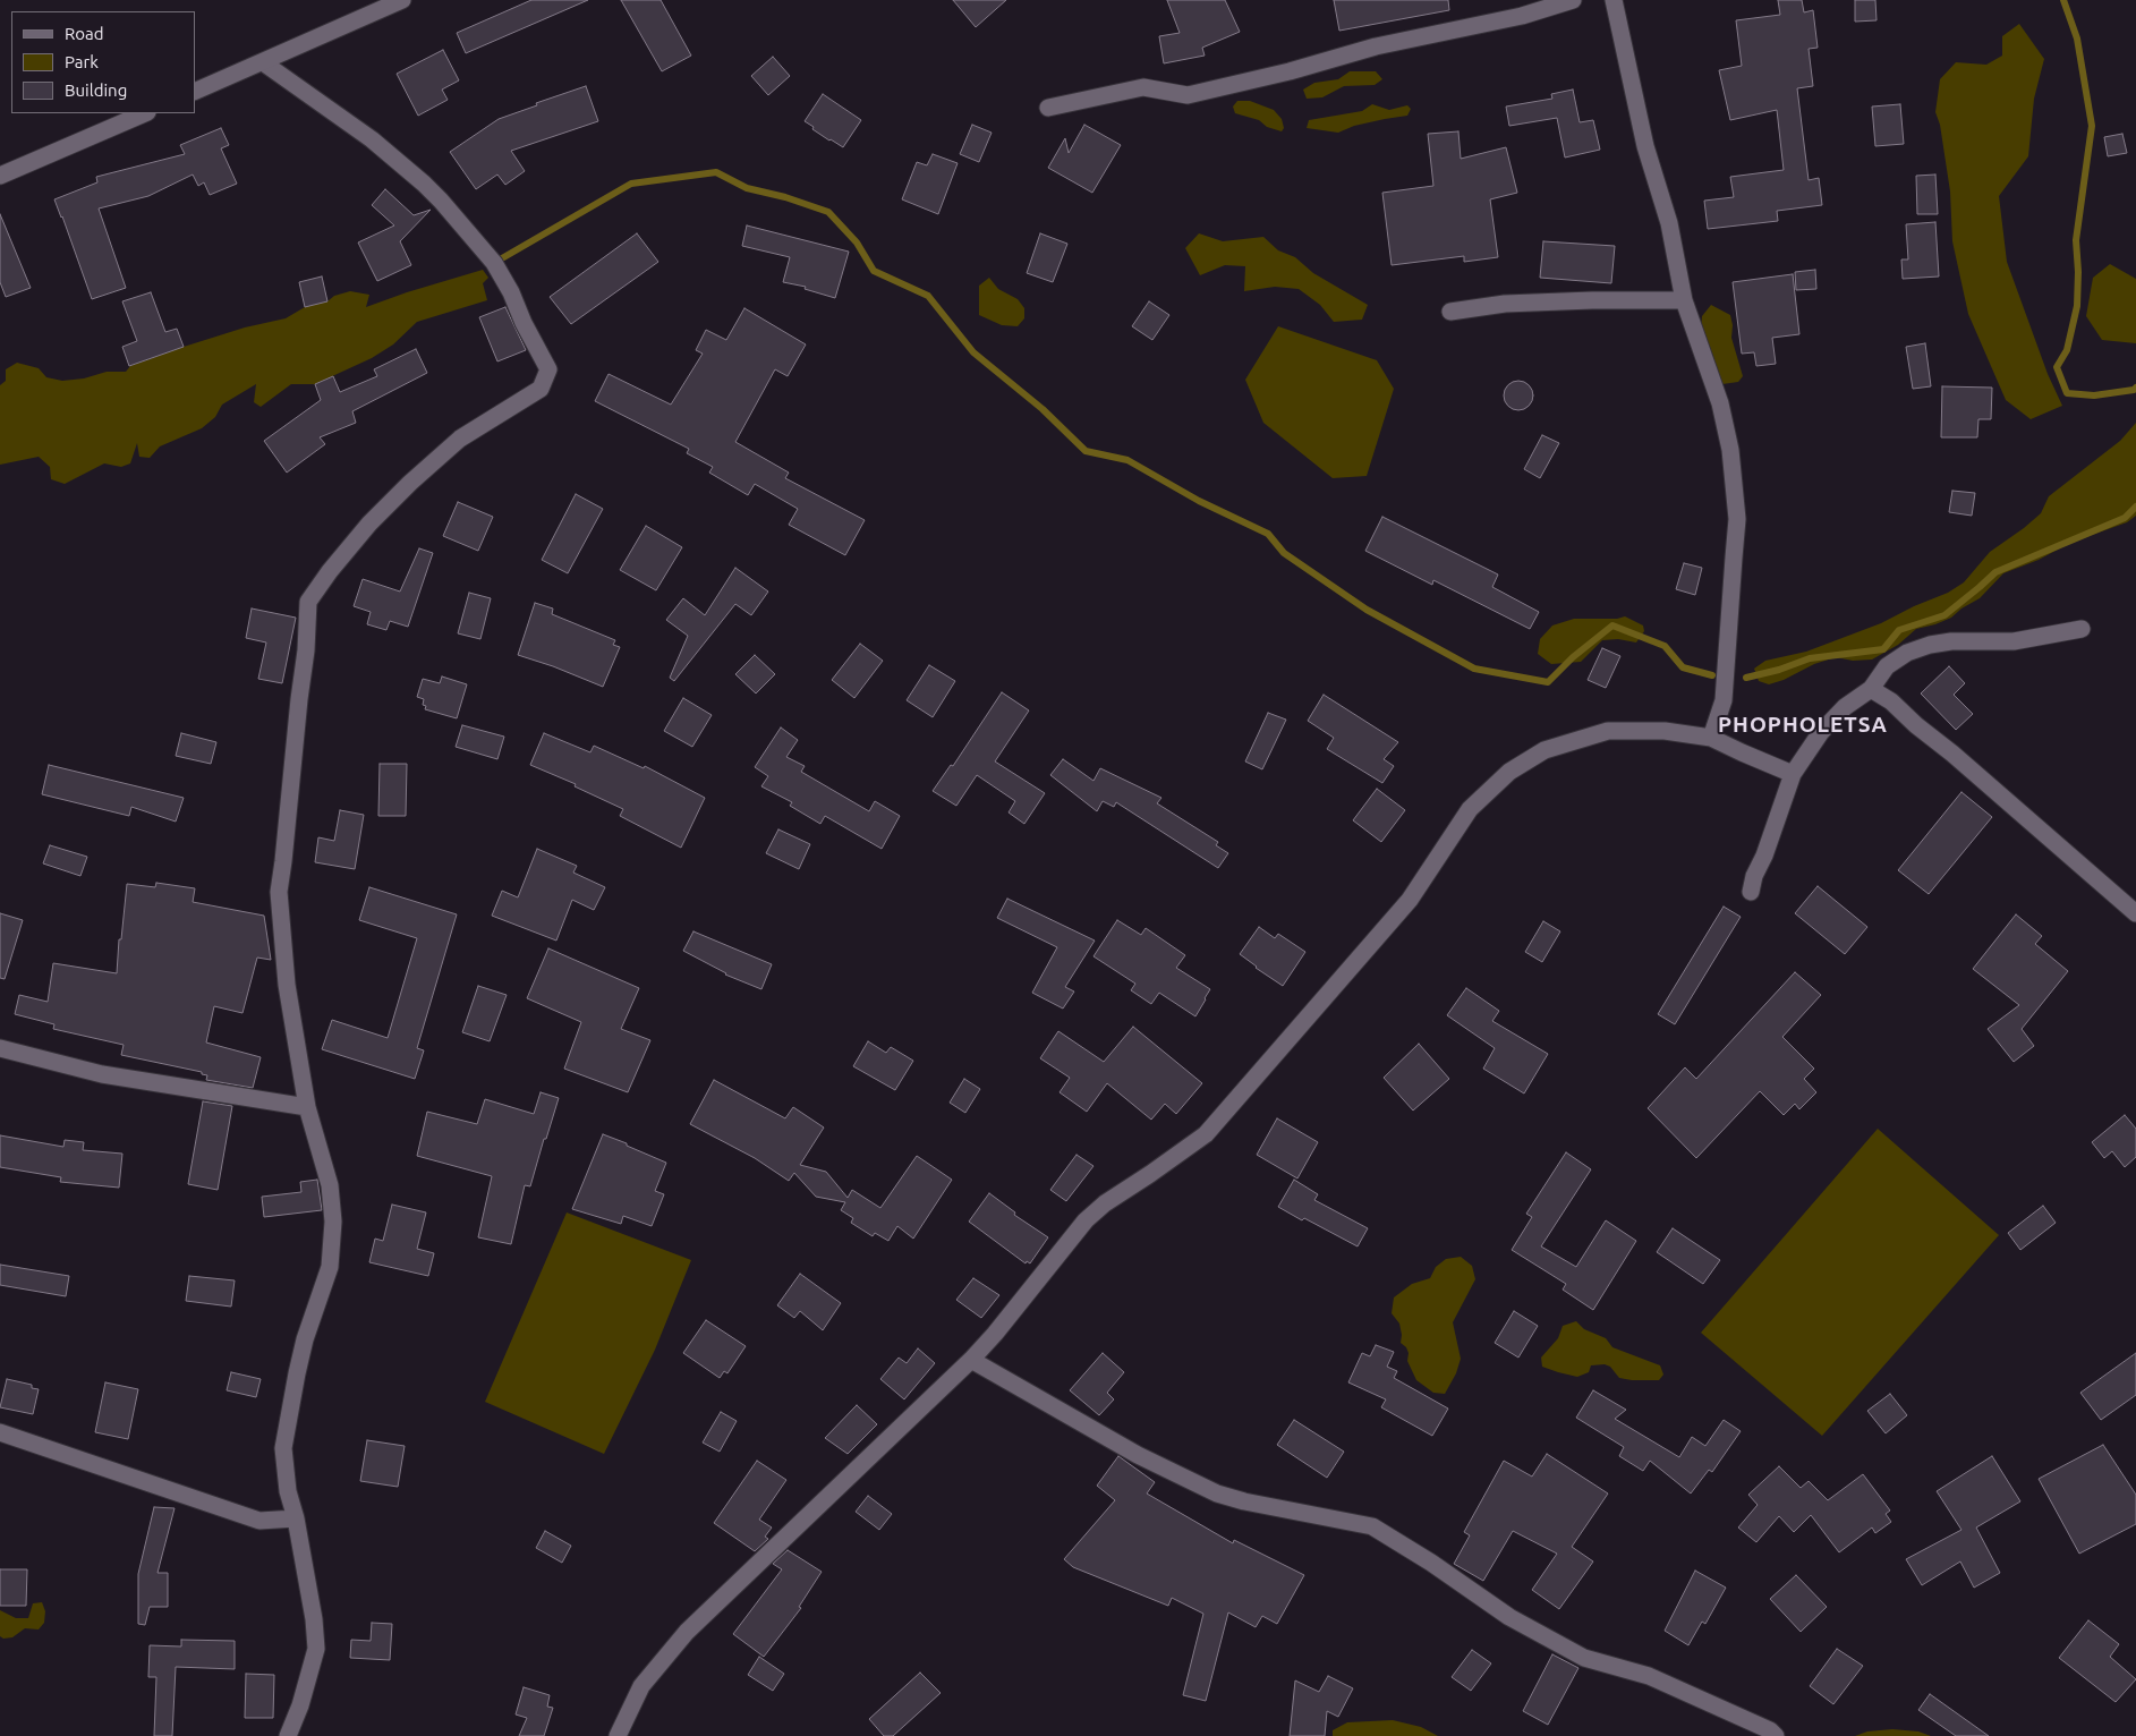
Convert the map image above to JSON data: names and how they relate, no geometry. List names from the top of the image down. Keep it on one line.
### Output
{"districts":["PHOPHOLETSA"],"legend":["Road","Park","Building"]}
